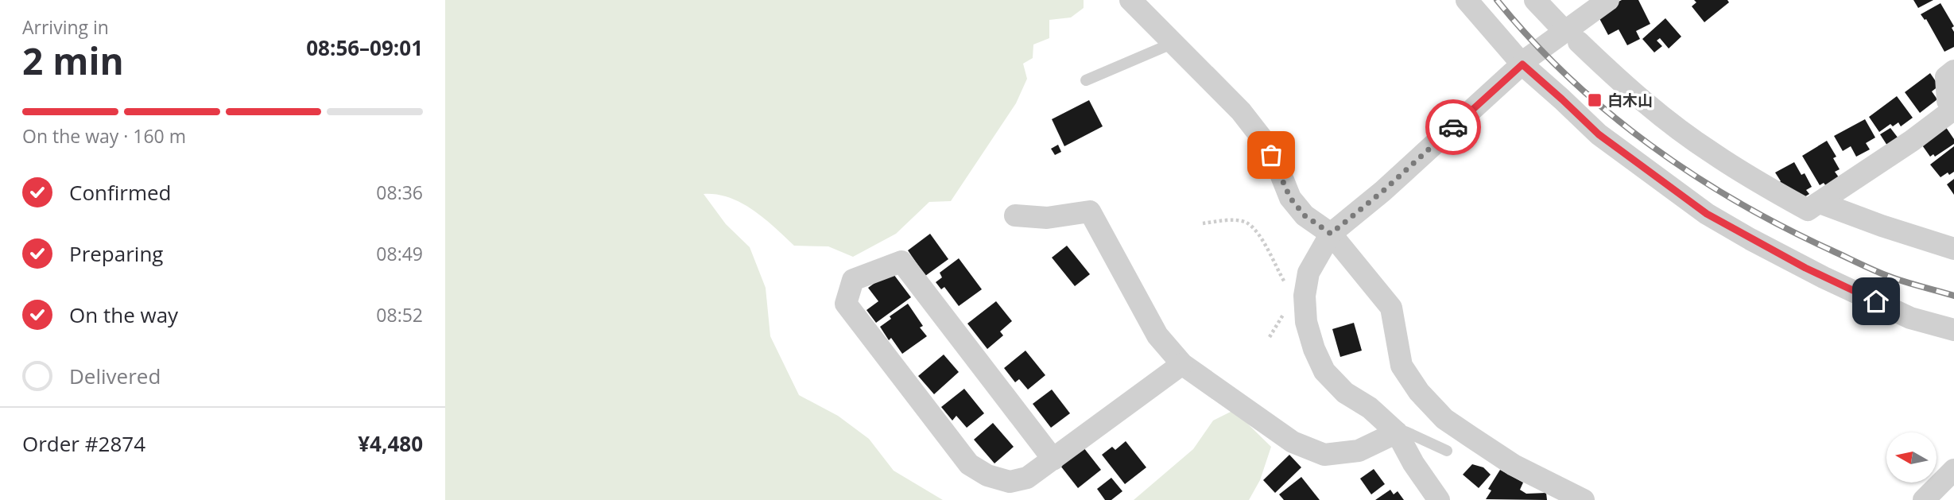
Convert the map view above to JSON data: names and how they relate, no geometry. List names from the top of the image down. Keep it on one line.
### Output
{"places":{"transit":["白木山"]},"north":"left","page":{"heading":["2 min","Arriving in","08:56–09:01"],"panel":["Order #2874","¥4,480"],"bar":"On the way · 160 m","list":[["Confirmed","08:36"],["Preparing","08:49"],["On the way","08:52"],"Delivered"]}}
